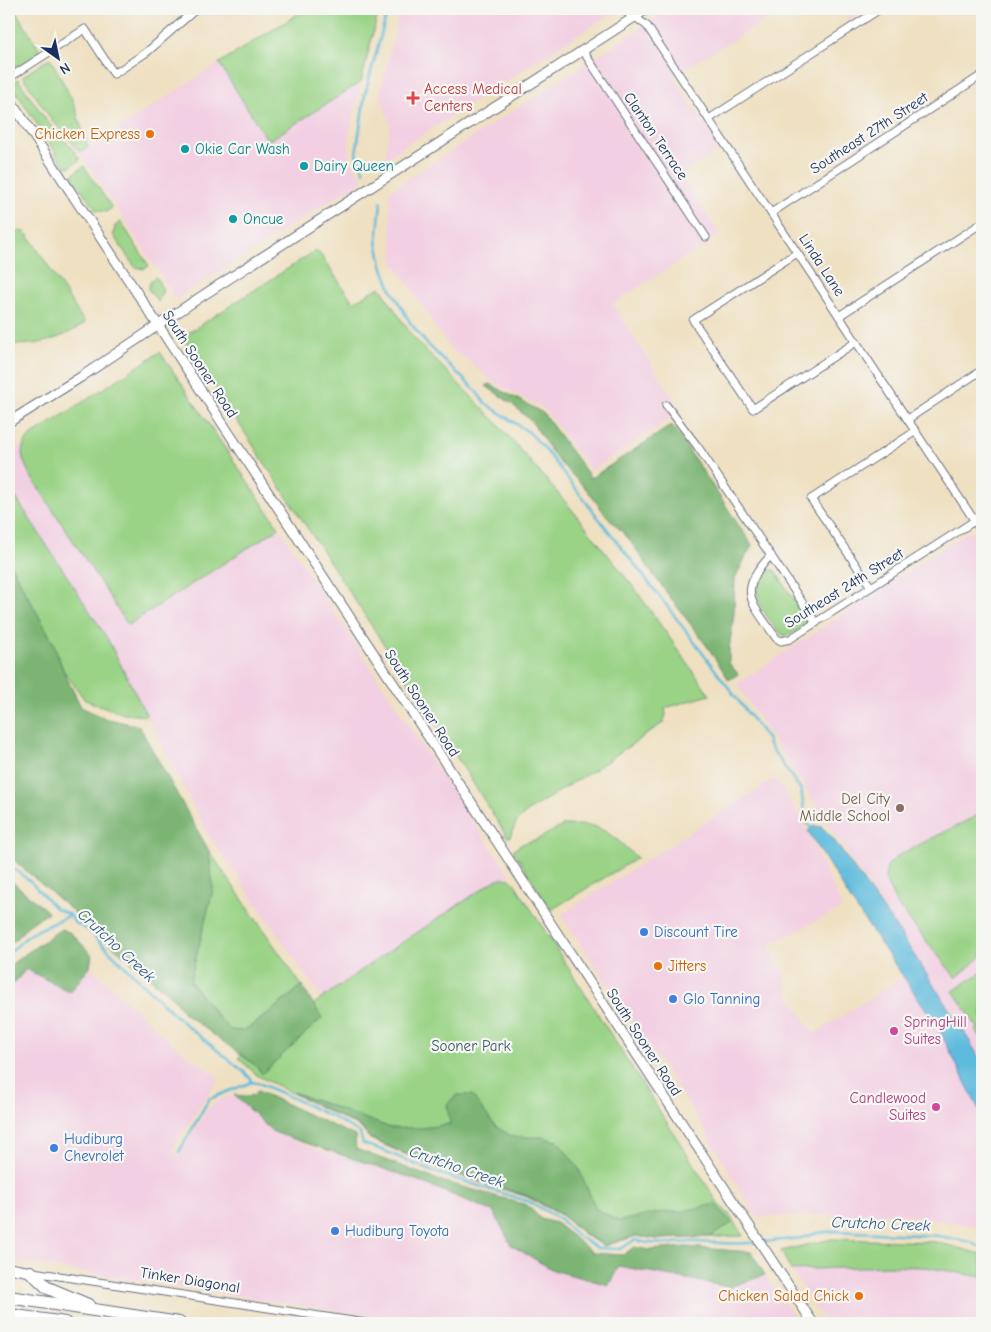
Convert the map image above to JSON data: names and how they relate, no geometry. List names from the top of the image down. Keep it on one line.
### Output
{"streets":{"main road":["South Sooner Road","Tinker Diagonal"],"street":["Southeast 27th Street","Clanton Terrace","Linda Lane","Southeast 24th Street"]},"crossings":[["Southeast 27th Street","Linda Lane"],["Linda Lane","Southeast 24th Street"]],"water":["Crutcho Creek"],"parks":["Sooner Park"],"places":{"health":["Access Medical Centers"],"other":["Chicken Express","Okie Car Wash","Dairy Queen","Oncue","Del City Middle School","Discount Tire","Jitters","Glo Tanning","SpringHill Suites","Candlewood Suites","Hudiburg Chevrolet","Hudiburg Toyota","Chicken Salad Chick"]},"north":"bottom right"}
